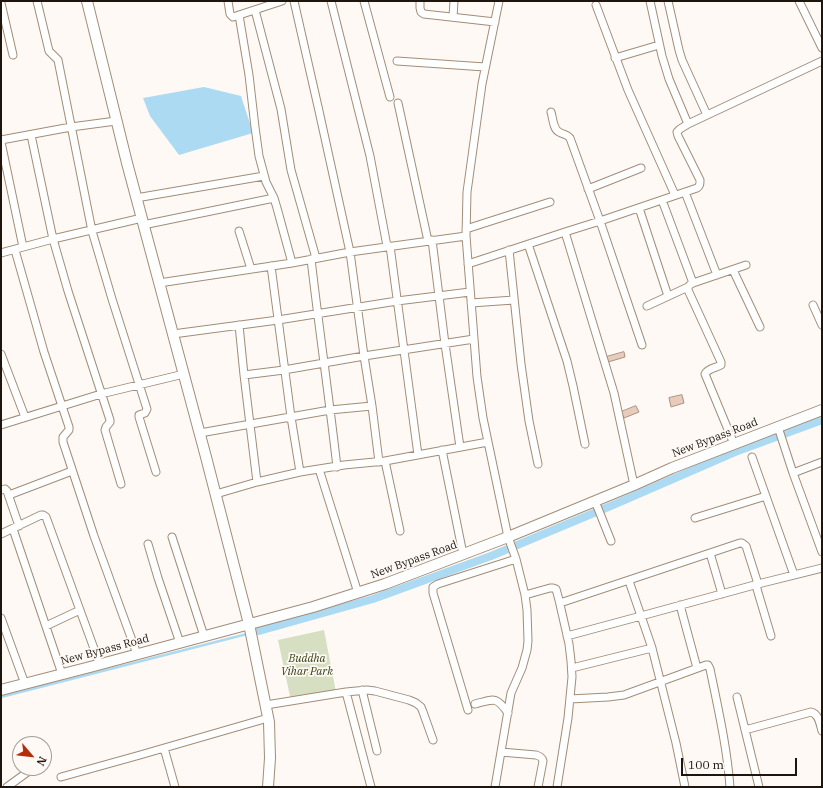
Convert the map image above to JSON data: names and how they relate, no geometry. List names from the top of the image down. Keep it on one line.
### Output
{"streets":{"main road":["New Bypass Road"]},"parks":["Buddha Vihar Park"],"scale_bar":"100 m","north":"bottom right"}
